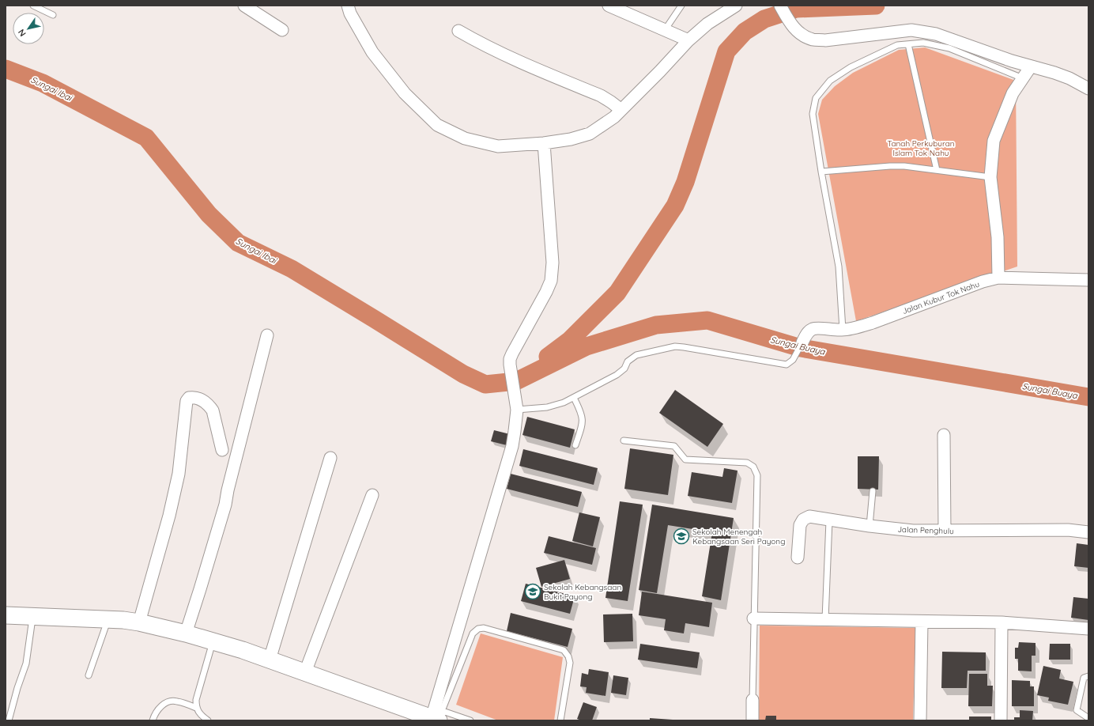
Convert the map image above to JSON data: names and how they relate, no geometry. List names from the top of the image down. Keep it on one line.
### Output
{"streets":{"street":["Jalan Kubur Tok Nahu","Jalan Penghulu"]},"water":["Sungai Ibai","Sungai Buaya"],"parks":["Tanah Perkuburan Islam Tok Nahu"],"places":{"school or university":["Sekolah Menengah Kebangsaan Seri Payong","Sekolah Kebangsaan Bukit Payong"]},"north":"bottom left"}
